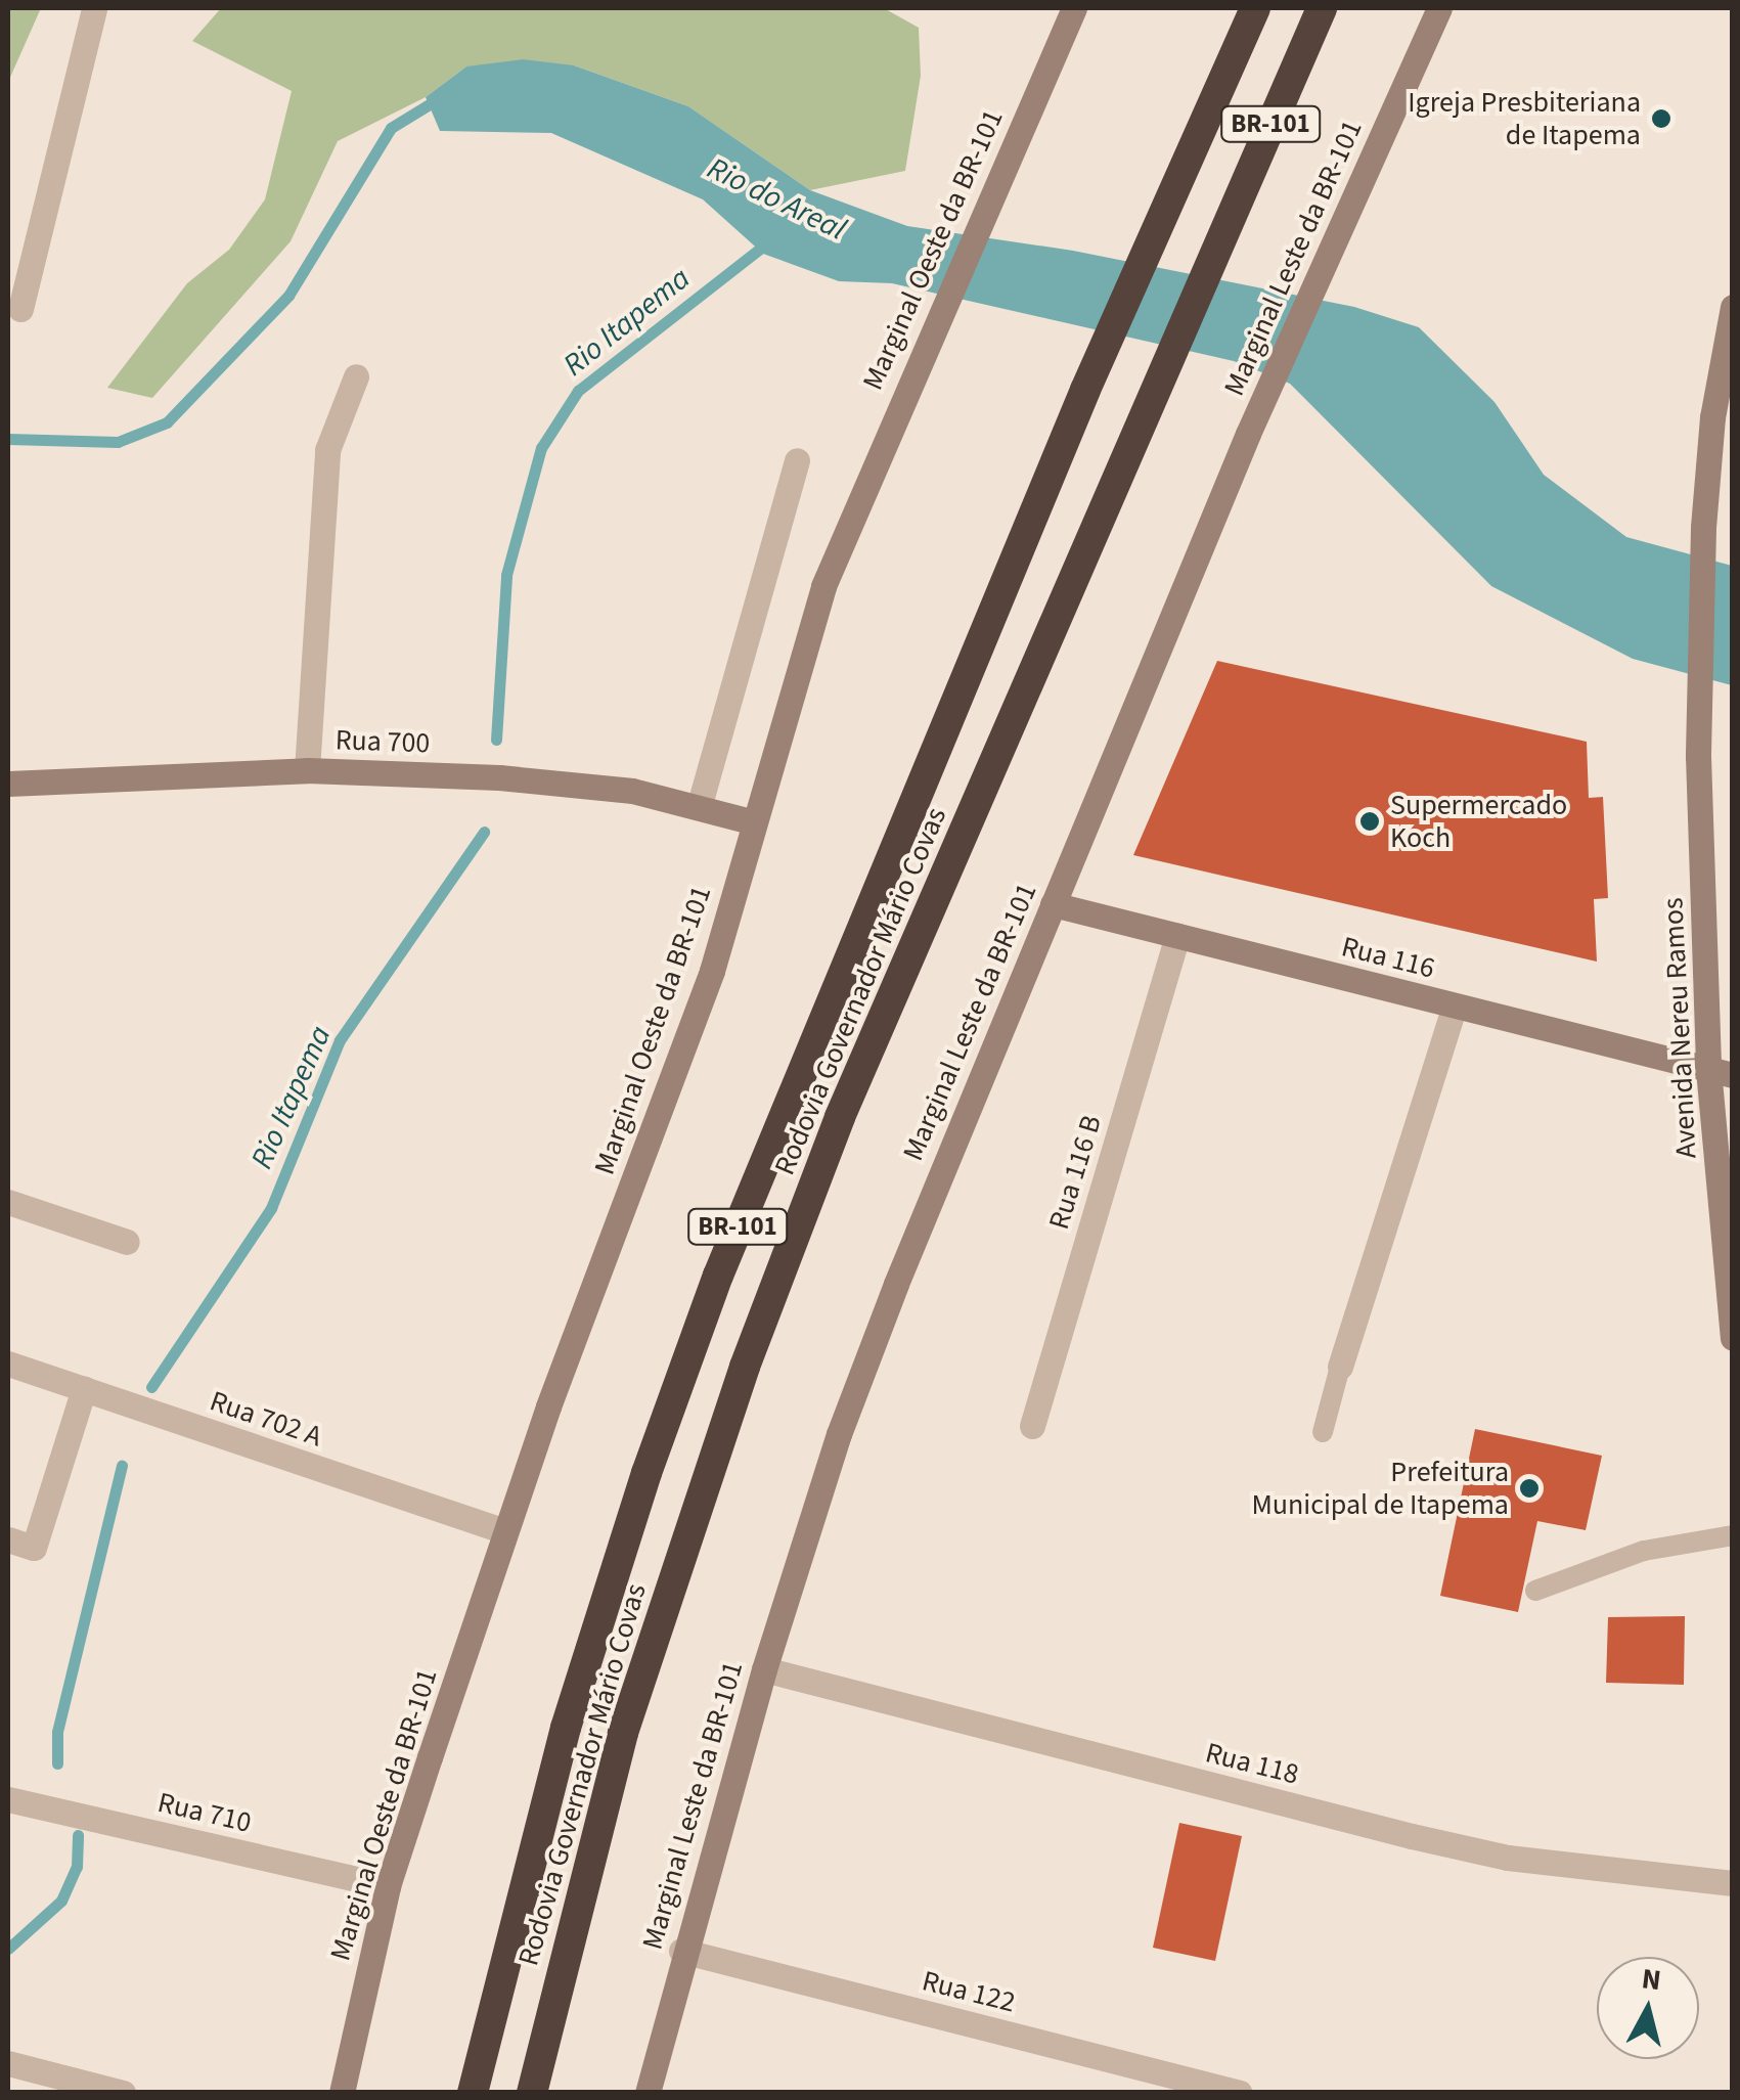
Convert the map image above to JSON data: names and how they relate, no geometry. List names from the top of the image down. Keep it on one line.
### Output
{"streets":{"highway":["BR-101","Rodovia Governador Mário Covas"],"main road":["Marginal Oeste da BR-101","Marginal Leste da BR-101","Rua 700","Rua 116","Avenida Nereu Ramos"],"street":["Rua 116 B","Rua 702 A","Rua 118","Rua 710","Rua 122"]},"crossings":[["Marginal Oeste da BR-101","Rua 700"],["Marginal Oeste da BR-101","Rua 702 A"],["Marginal Oeste da BR-101","Rua 710"],["Marginal Leste da BR-101","Rua 116"],["Marginal Leste da BR-101","Rua 118"],["Marginal Leste da BR-101","Rua 122"],["Rua 116","Avenida Nereu Ramos"],["Rua 116","Rua 116 B"]],"water":["Rio do Areal","Rio Itapema"],"places":["Igreja Presbiteriana de Itapema","Supermercado Koch","Prefeitura Municipal de Itapema"],"north":"top"}
